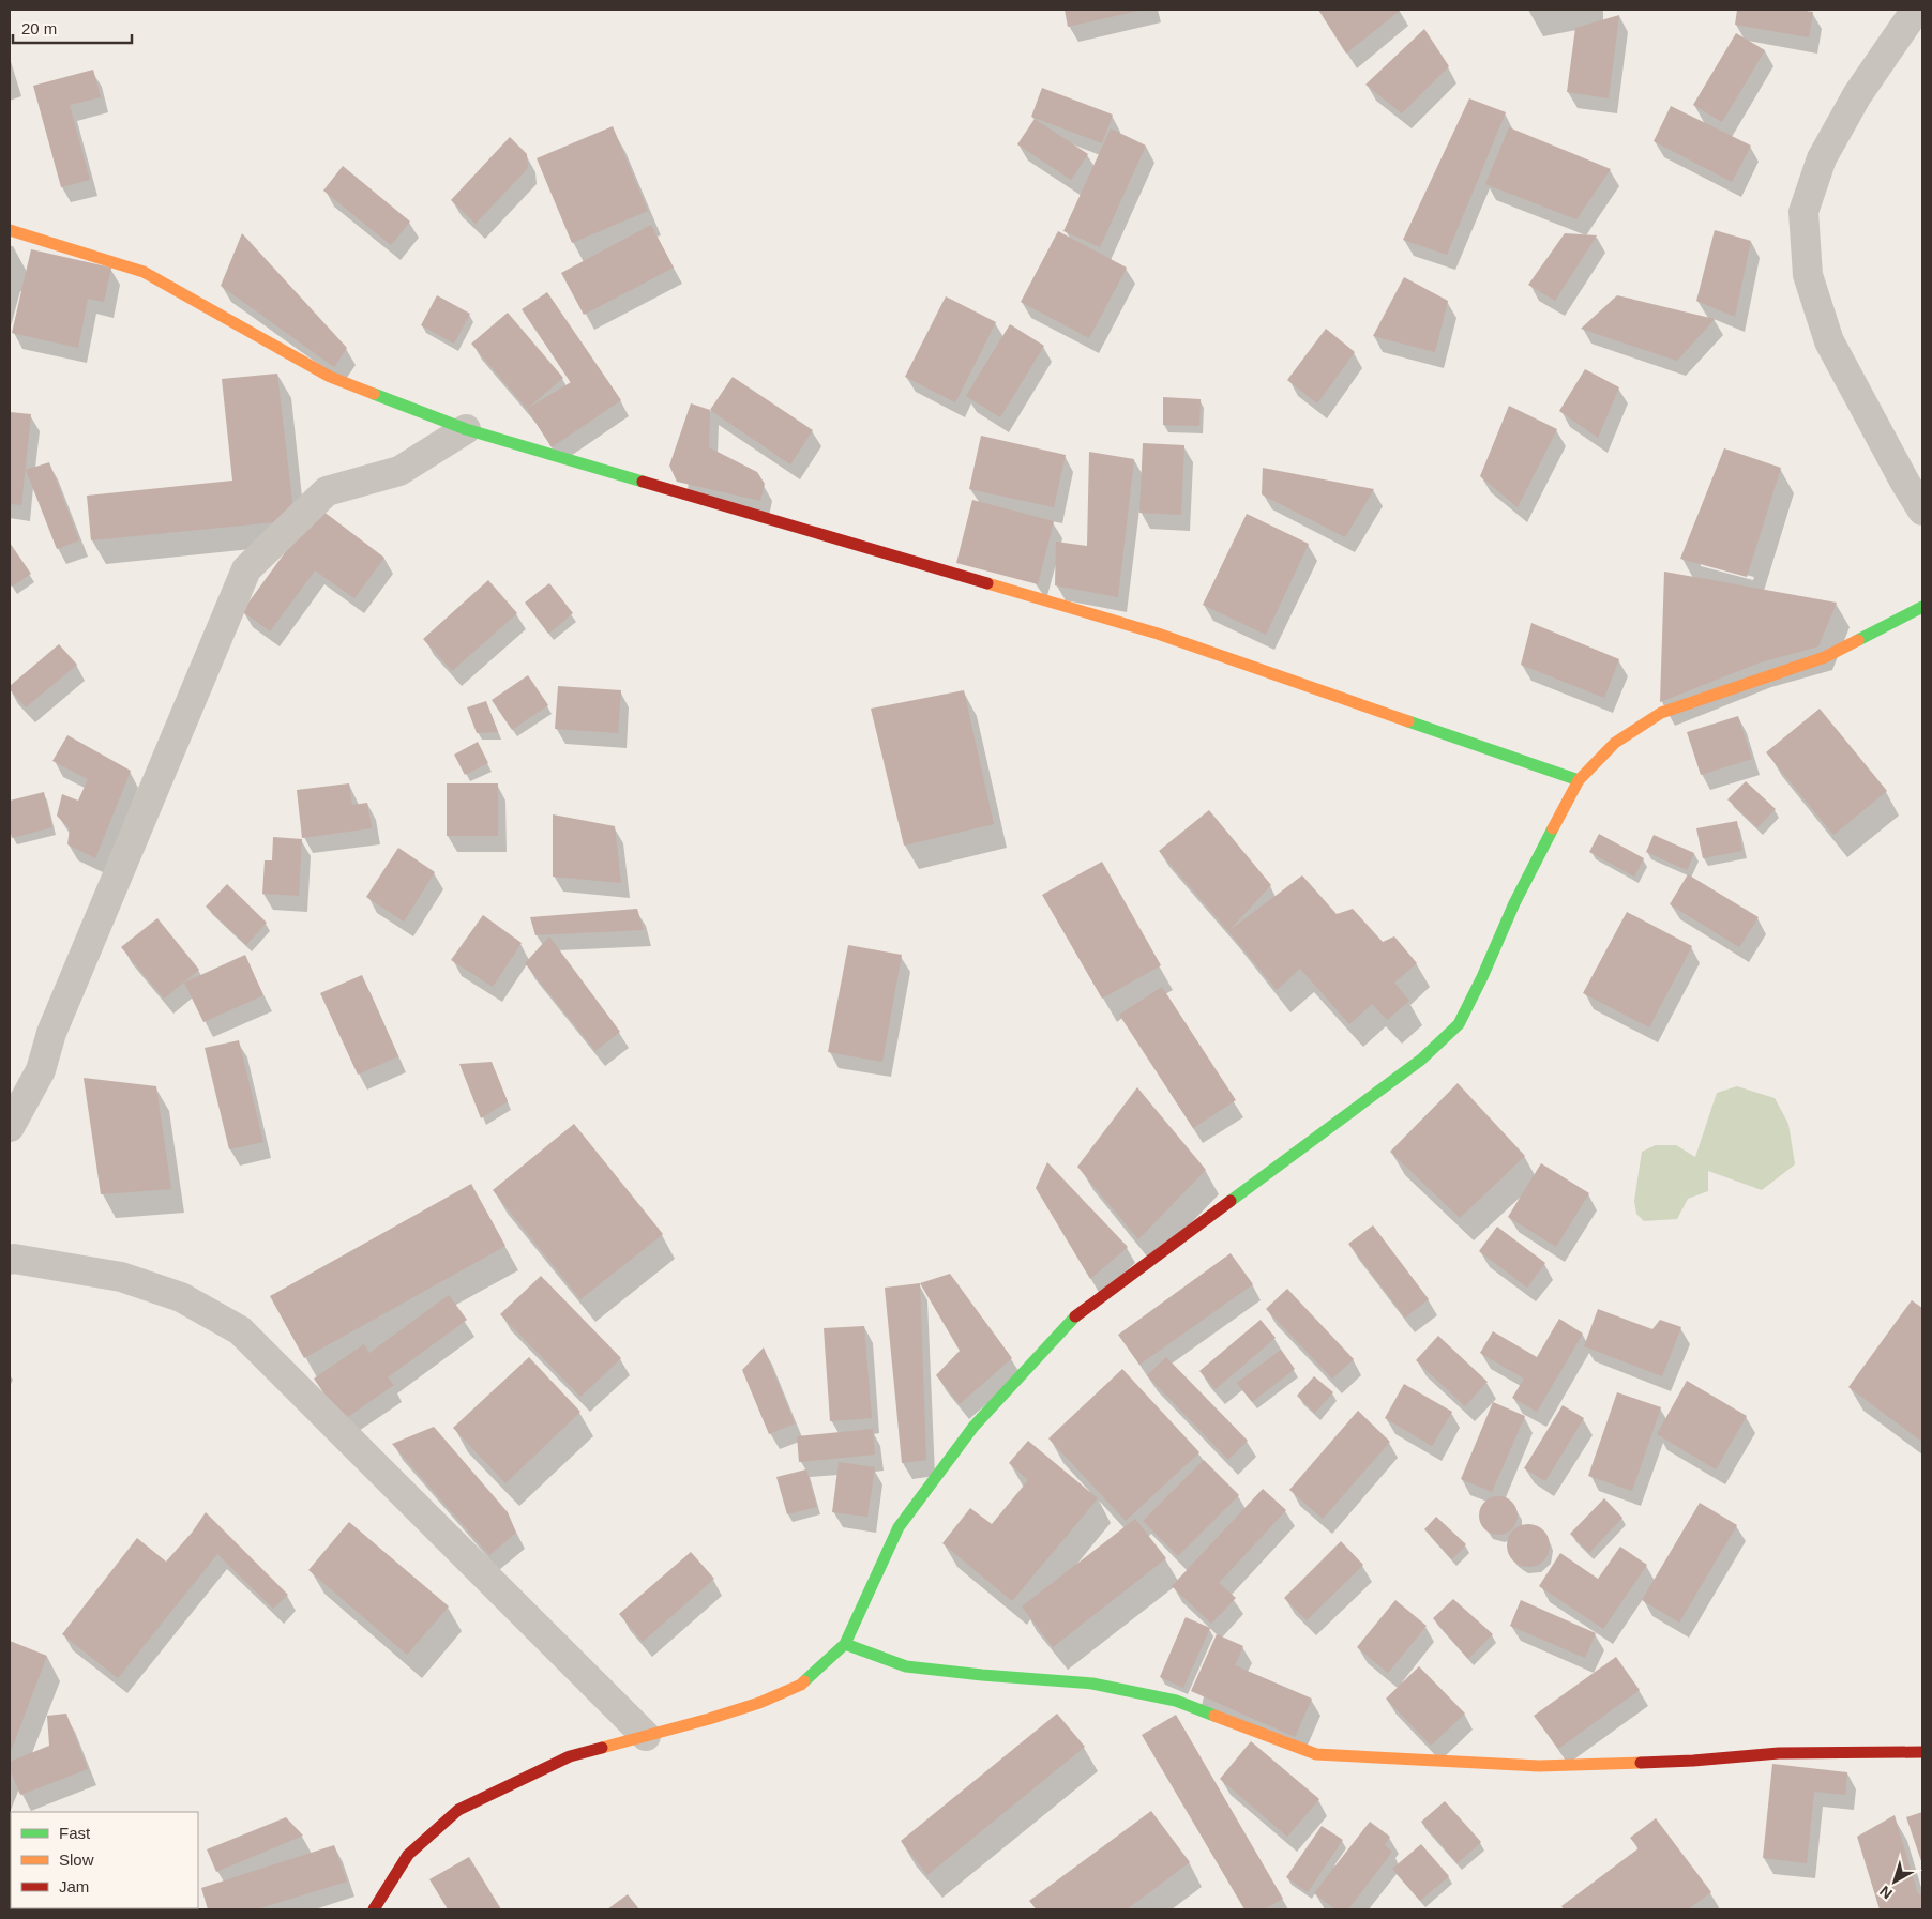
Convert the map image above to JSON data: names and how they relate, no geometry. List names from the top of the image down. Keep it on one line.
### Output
{"legend":["Fast","Slow","Jam"],"scale_bar":"20 m","north":"bottom left"}
